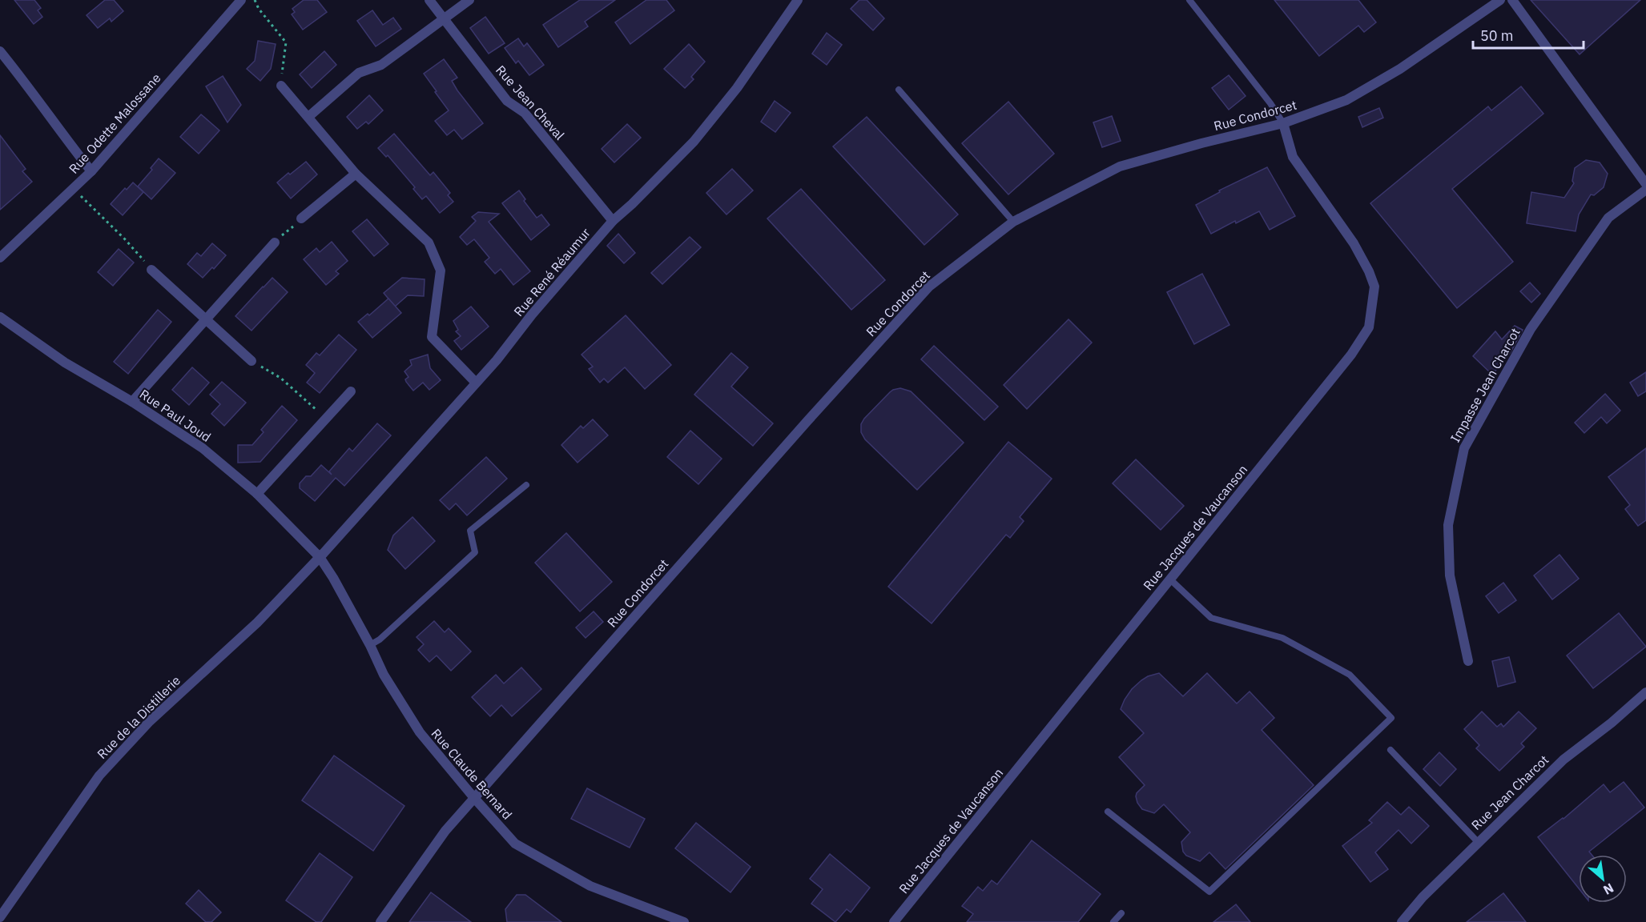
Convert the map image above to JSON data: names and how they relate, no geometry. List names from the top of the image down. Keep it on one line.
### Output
{"streets":{"street":["Rue Jean Cheval","Rue Condorcet","Rue Odette Malossane","Rue René Réaumur","Impasse Jean Charcot","Rue Paul Joud","Rue Jacques de Vaucanson","Rue de la Distillerie","Rue Claude Bernard","Rue Jean Charcot"]},"crossings":[["Rue Jean Cheval","Rue René Réaumur"],["Rue Condorcet","Rue Jacques de Vaucanson"],["Rue Condorcet","Rue Claude Bernard"],["Rue René Réaumur","Rue Paul Joud"],["Rue René Réaumur","Rue de la Distillerie"],["Rue René Réaumur","Rue Claude Bernard"],["Rue Paul Joud","Rue de la Distillerie"],["Rue Paul Joud","Rue Claude Bernard"],["Rue de la Distillerie","Rue Claude Bernard"]],"scale_bar":"50 m","north":"bottom right"}
